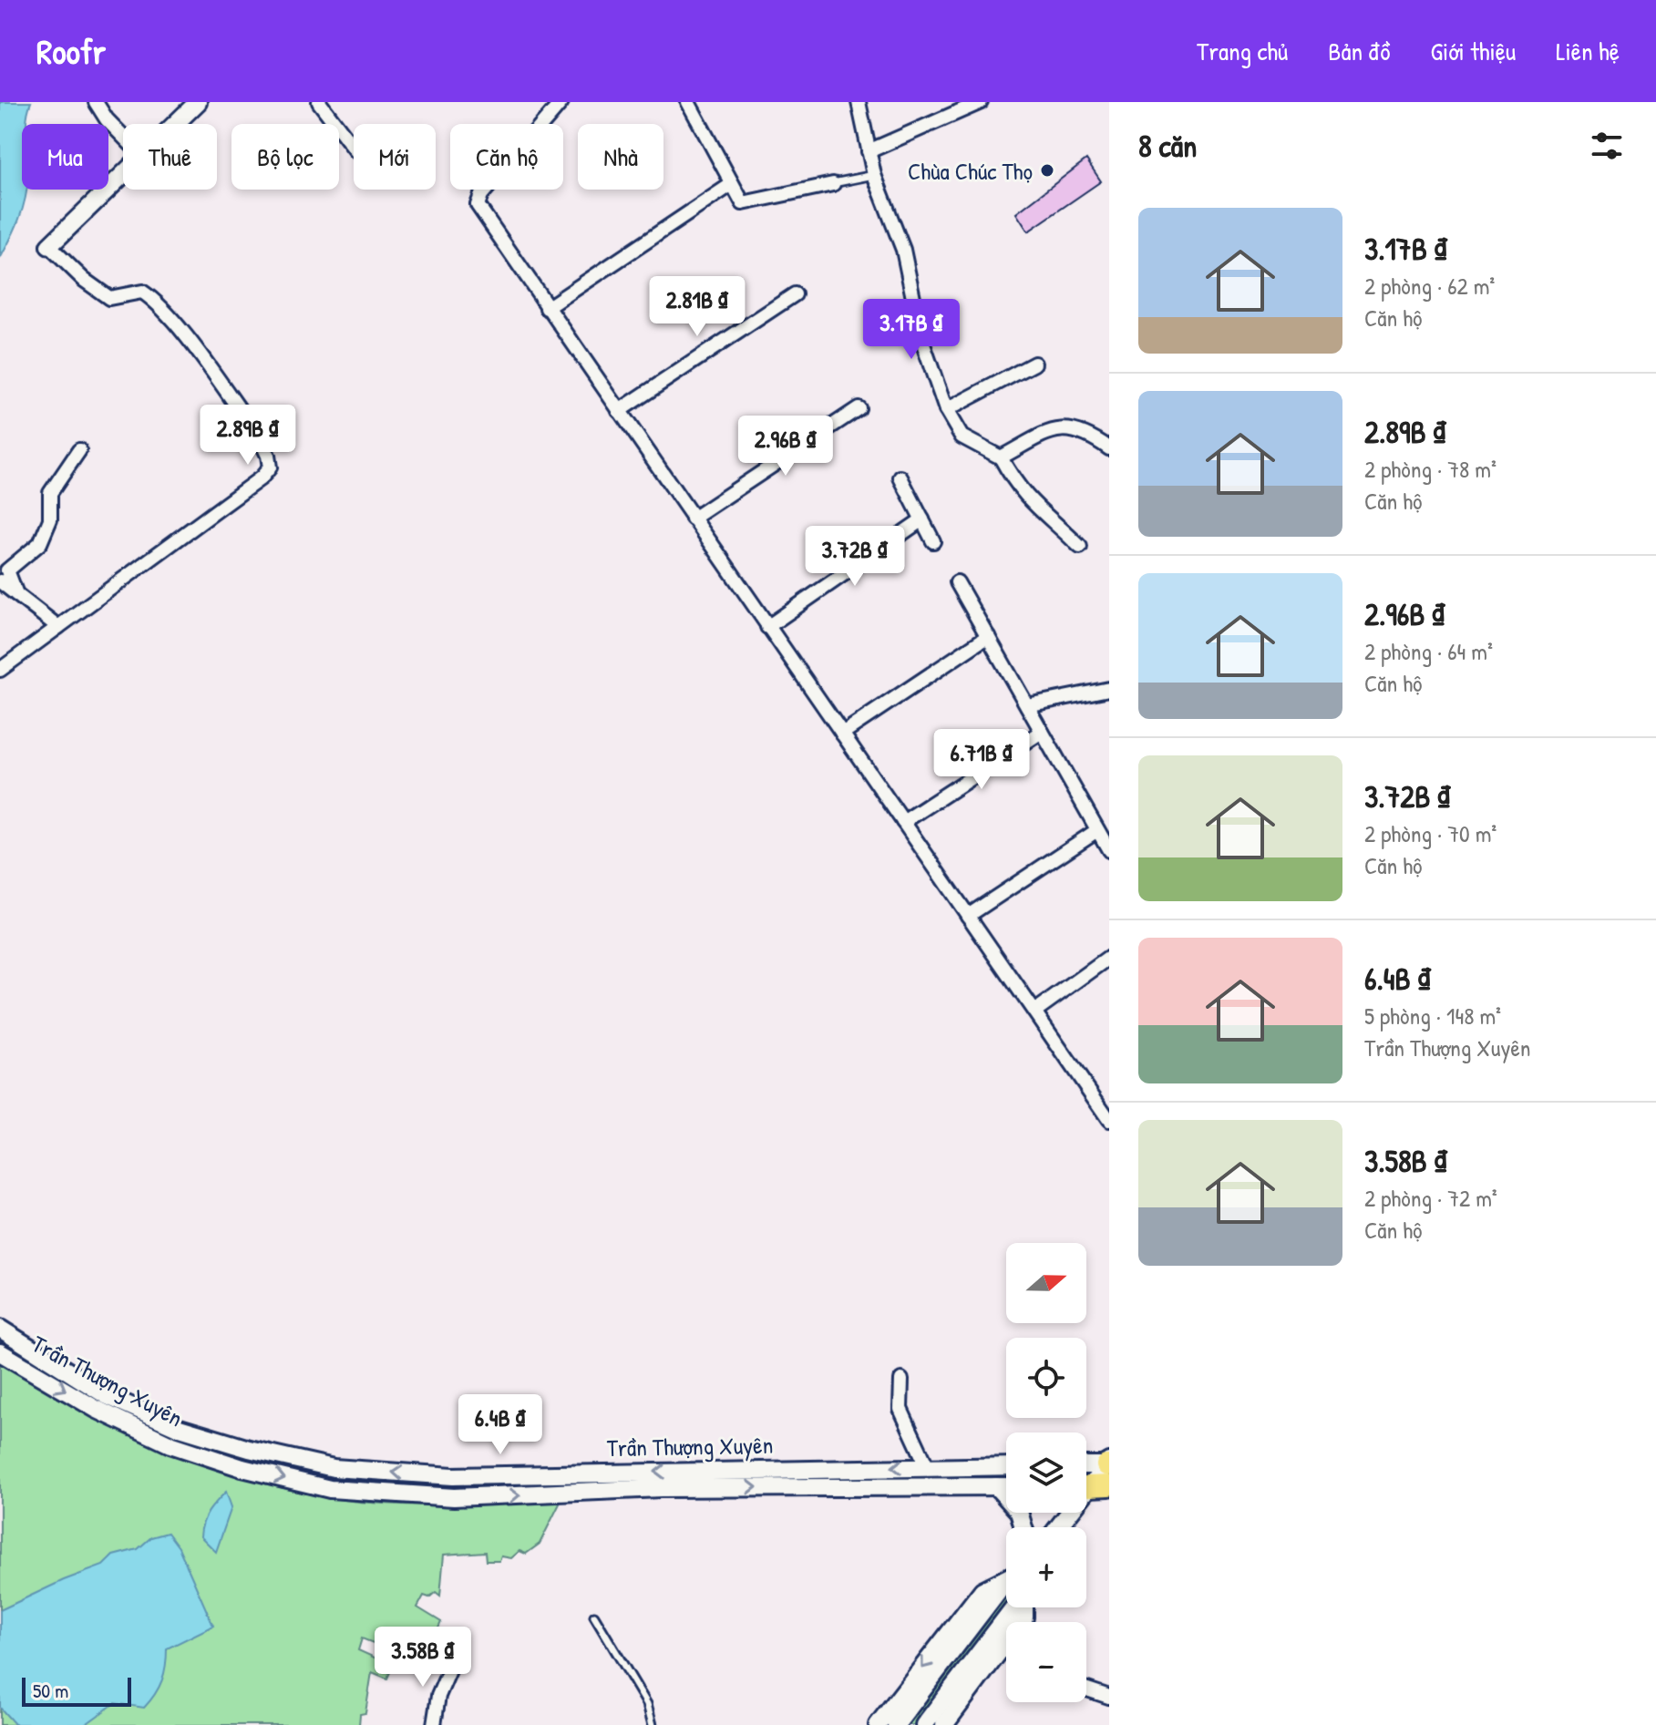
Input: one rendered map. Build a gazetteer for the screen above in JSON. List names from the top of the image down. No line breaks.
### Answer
{"streets":{"main road":["Trần Thượng Xuyên"]},"places":["Chùa Chúc Thọ"],"scale_bar":"50 m","north":"right","page":{"header":"Roofr","nav":["Trang chủ","Bản đồ","Giới thiệu","Liên hệ"],"heading":"8 căn","chip":["Mua","Thuê","Bộ lọc","Mới","Căn hộ","Nhà"],"list":[{"name":"3.17B ₫","note":"2 phòng · 62 m² · Căn hộ"},{"name":"2.89B ₫","note":"2 phòng · 78 m² · Căn hộ"},{"name":"2.96B ₫","note":"2 phòng · 64 m² · Căn hộ"},{"name":"3.72B ₫","note":"2 phòng · 70 m² · Căn hộ"},{"name":"6.4B ₫","note":"5 phòng · 148 m² · Trần Thượng Xuyên"},{"name":"3.58B ₫","note":"2 phòng · 72 m² · Căn hộ"}],"price":["2.81B ₫","3.17B ₫","2.89B ₫","2.96B ₫","3.72B ₫","6.71B ₫","6.4B ₫","3.58B ₫"],"map_buttons":["+","−"],"scale":"50 m"}}
